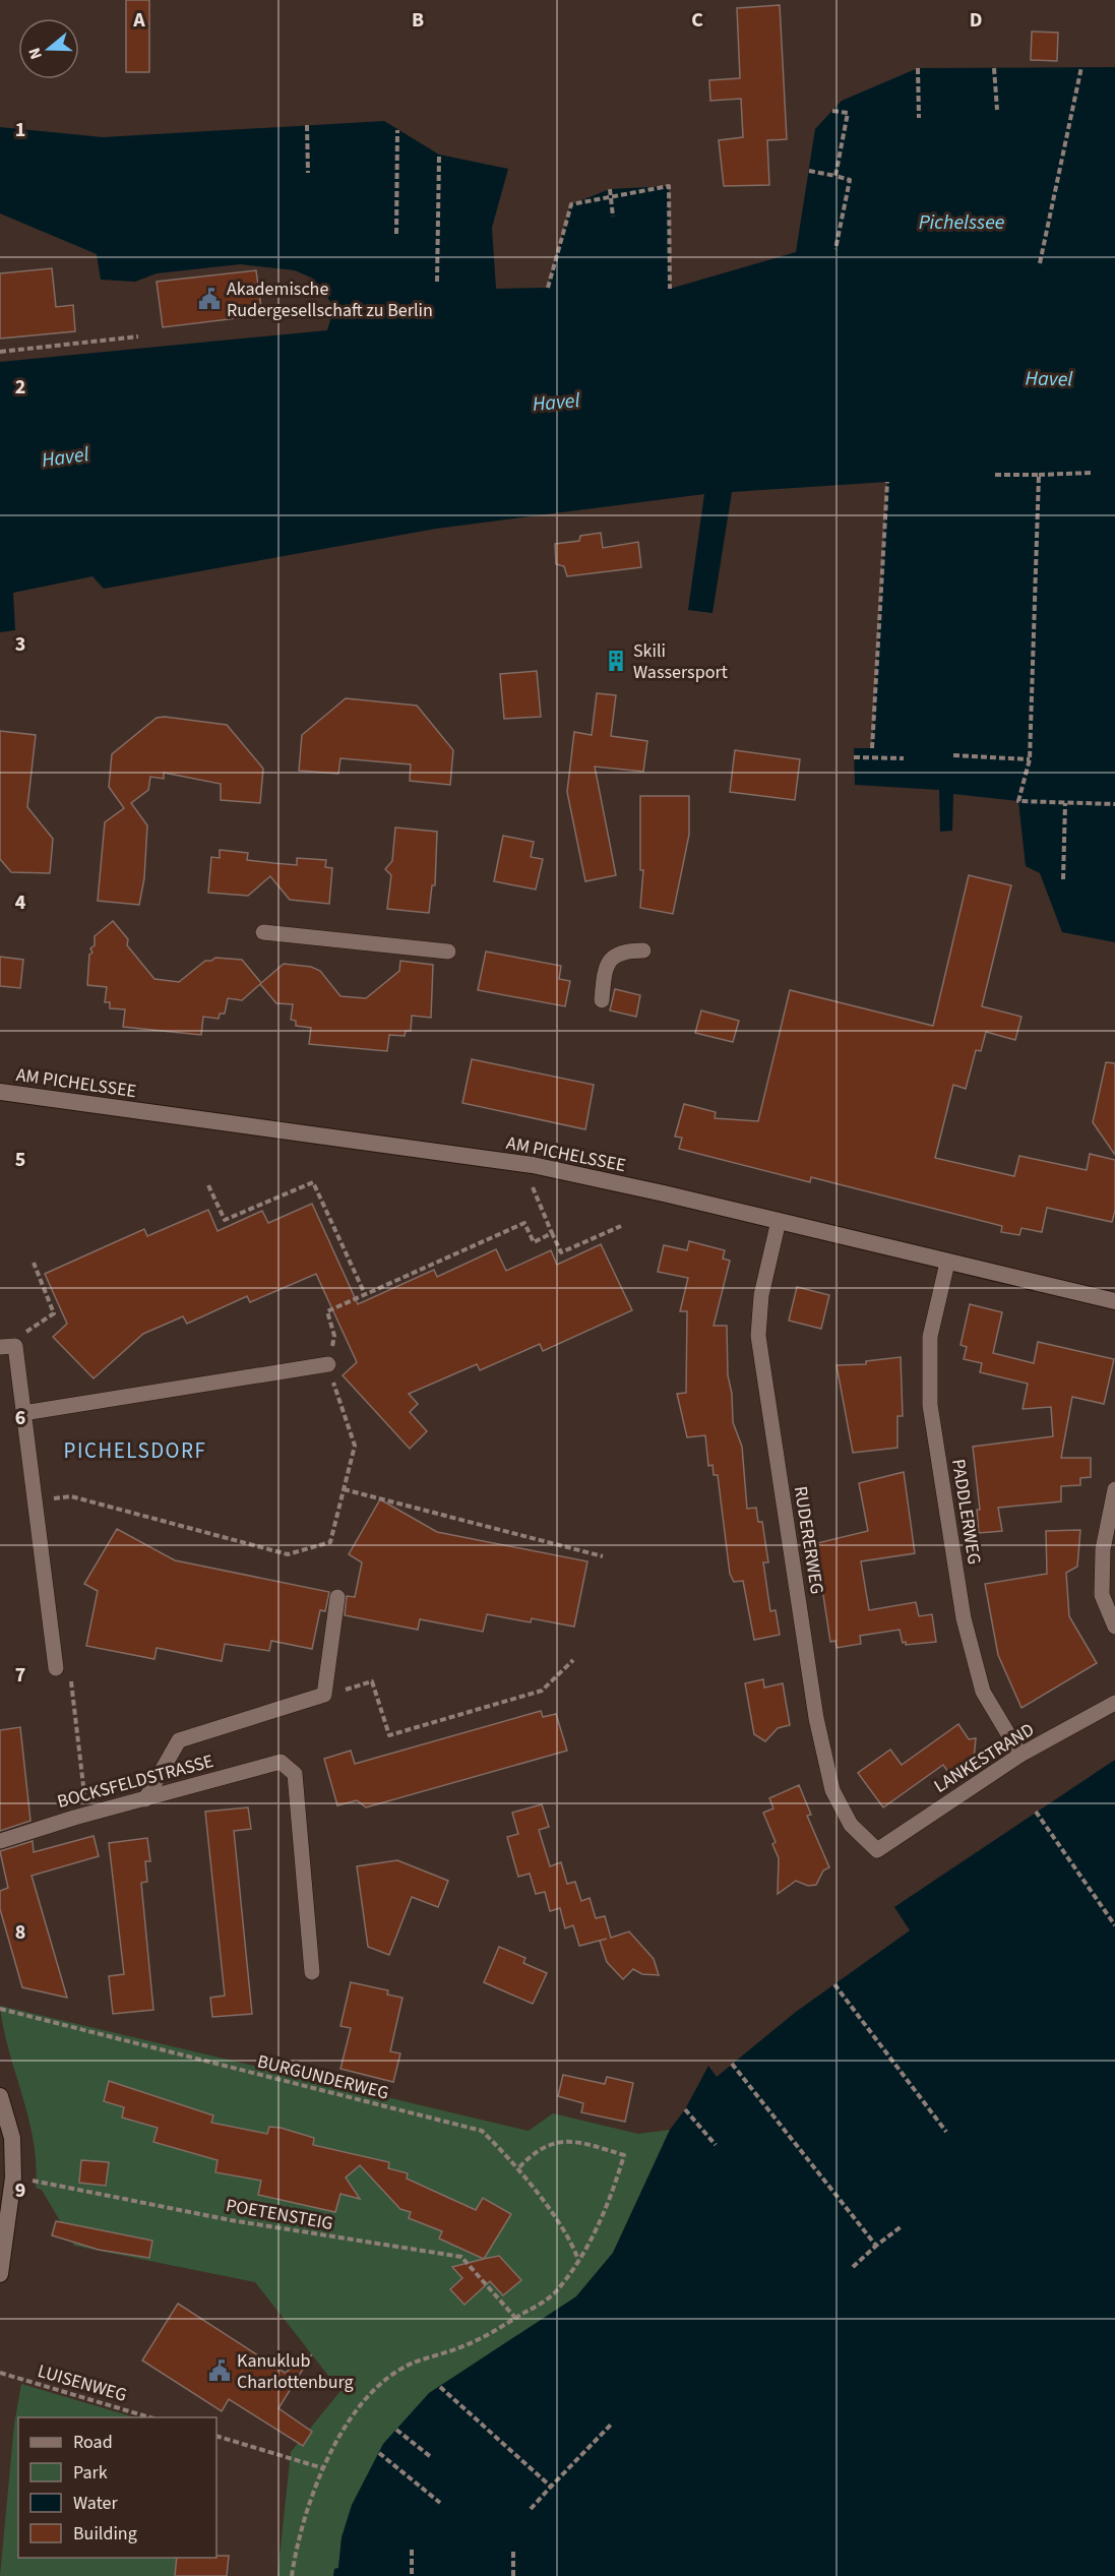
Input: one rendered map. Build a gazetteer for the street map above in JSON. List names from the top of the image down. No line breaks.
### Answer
{"streets":{"street":["AM PICHELSSEE"],"lane":["PADDLERWEG","RUDERERWEG","LANKESTRAND","BOCKSFELDSTRASSE"],"path":["BURGUNDERWEG","POETENSTEIG","LUISENWEG"]},"crossings":[["AM PICHELSSEE","PADDLERWEG"],["AM PICHELSSEE","RUDERERWEG"],["PADDLERWEG","LANKESTRAND"],["RUDERERWEG","LANKESTRAND"]],"districts":["PICHELSDORF"],"water":["Pichelssee","Havel"],"places":{"public building":["Akademische Rudergesellschaft zu Berlin","Kanuklub Charlottenburg"],"building":["Skili Wassersport"]},"legend":["Road","Park","Water","Building"],"north":"left","grid":{"columns":["A","B","C","D"],"rows":["1","2","3","4","5","6","7","8","9"]}}
